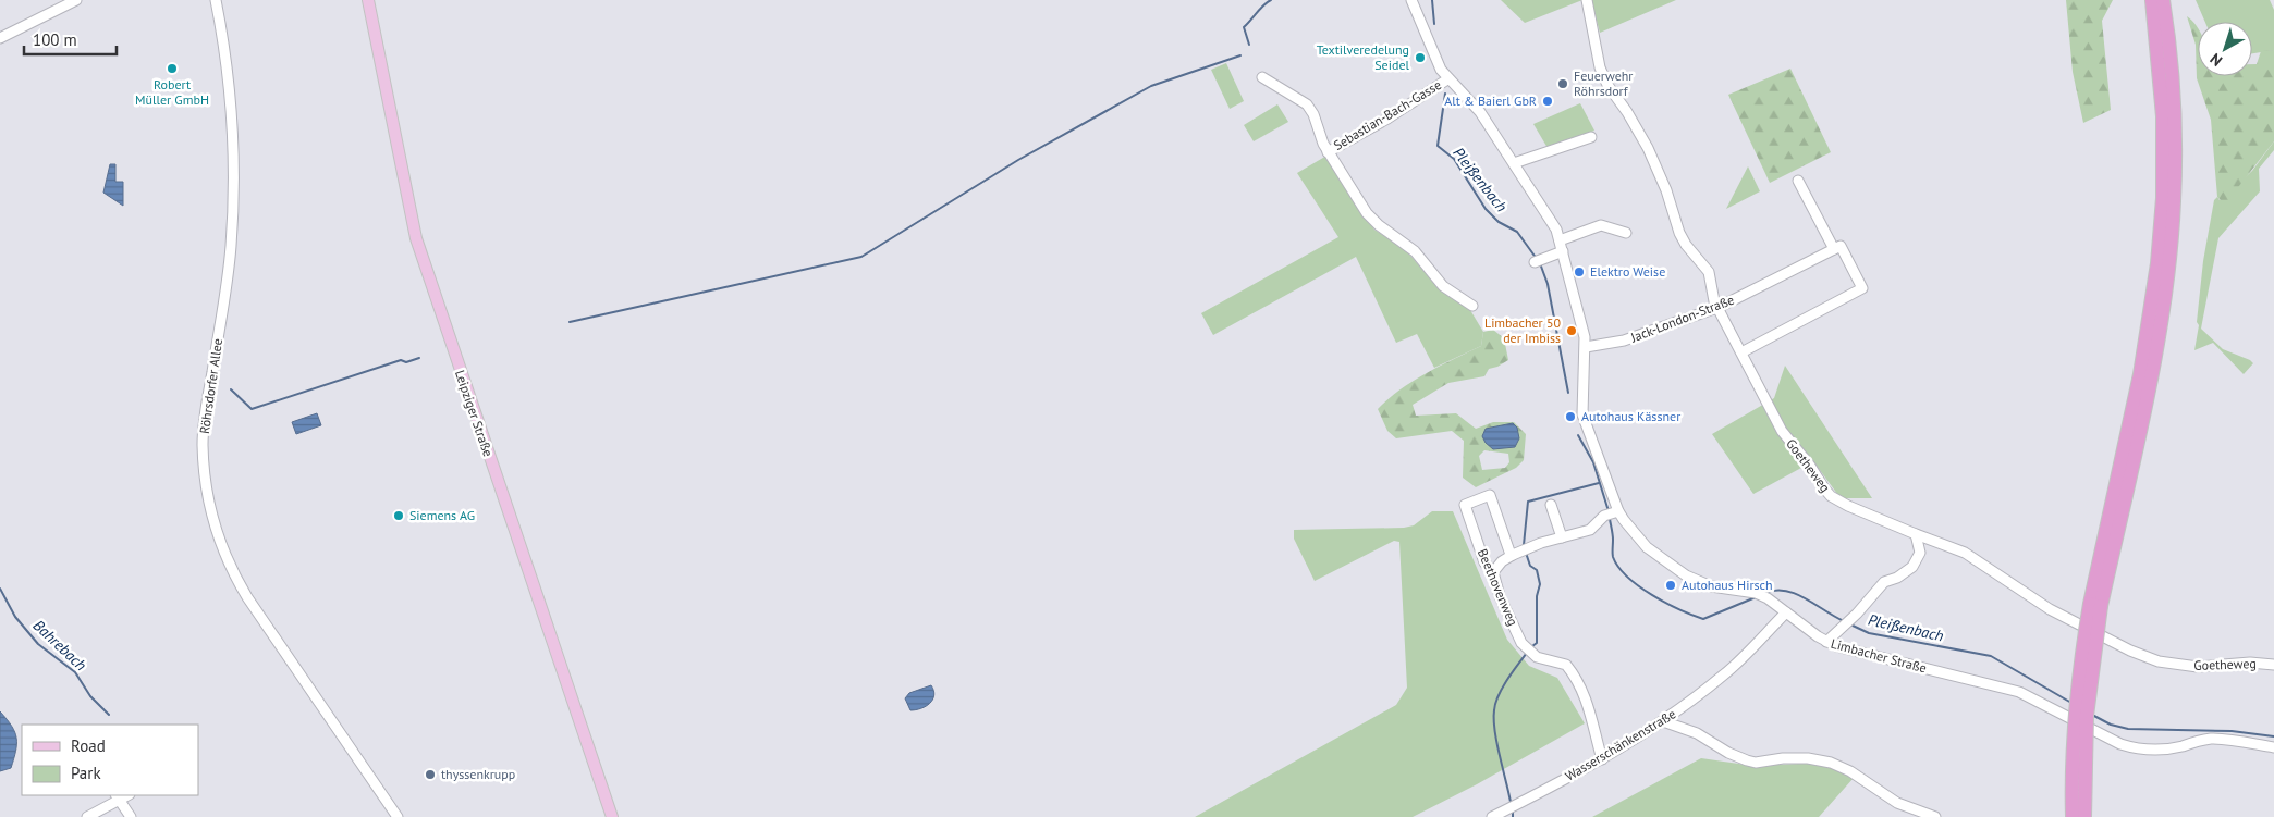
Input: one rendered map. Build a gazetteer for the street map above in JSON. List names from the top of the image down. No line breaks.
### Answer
{"streets":{"main road":["Leipziger Straße"],"street":["Sebastian-Bach-Gasse","Jack-London-Straße","Röhrsdorfer Allee","Goetheweg","Beethovenweg","Limbacher Straße","Wasserschänkenstraße"]},"crossings":[["Sebastian-Bach-Gasse","Limbacher Straße"],["Jack-London-Straße","Goetheweg"],["Jack-London-Straße","Limbacher Straße"],["Beethovenweg","Wasserschänkenstraße"],["Limbacher Straße","Wasserschänkenstraße"]],"water":["Pleißenbach","Bahrebach"],"places":["Textilveredelung Seidel","Robert Müller GmbH","Feuerwehr Röhrsdorf","Alt & Baierl GbR","Elektro Weise","Limbacher 50 der Imbiss","Autohaus Kässner","Siemens AG","Autohaus Hirsch","thyssenkrupp"],"legend":["Road","Park"],"scale_bar":"100 m","north":"bottom left"}
